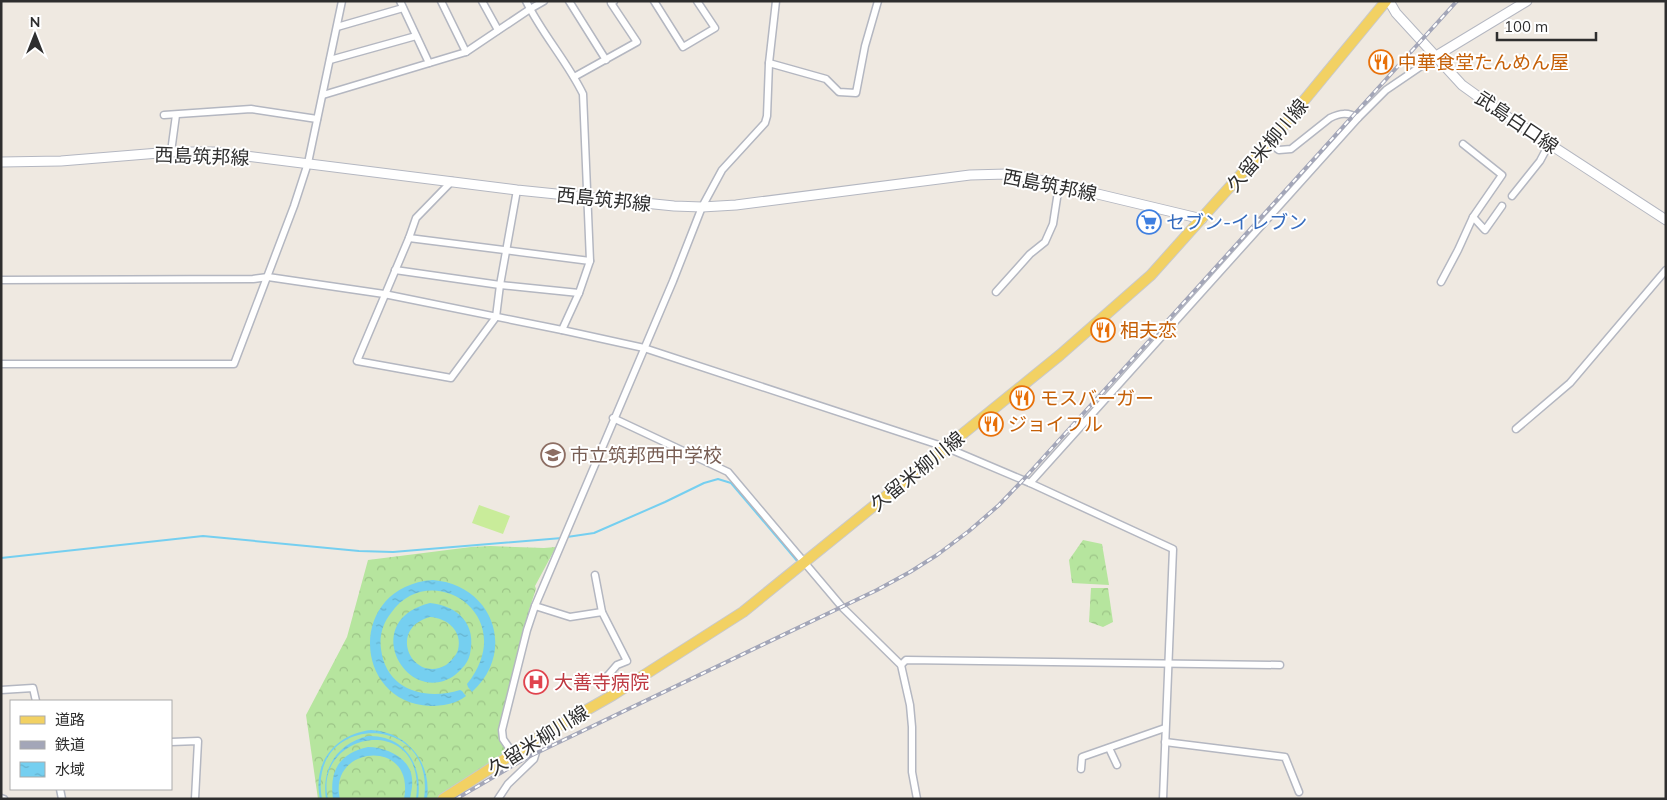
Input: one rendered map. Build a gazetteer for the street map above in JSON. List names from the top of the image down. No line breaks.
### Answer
{"streets":{"main road":["武島白口線","久留米柳川線","西島筑邦線"]},"crossings":[["武島白口線","久留米柳川線"],["久留米柳川線","西島筑邦線"]],"places":{"restaurant":["中華食堂たんめん屋","相夫恋","モスバーガー","ジョイフル"],"supermarket":["セブン-イレブン"],"school or university":["市立筑邦西中学校"],"hospital":["大善寺病院"]},"legend":["道路","鉄道","水域"],"scale_bar":"100 m","north":"top"}
